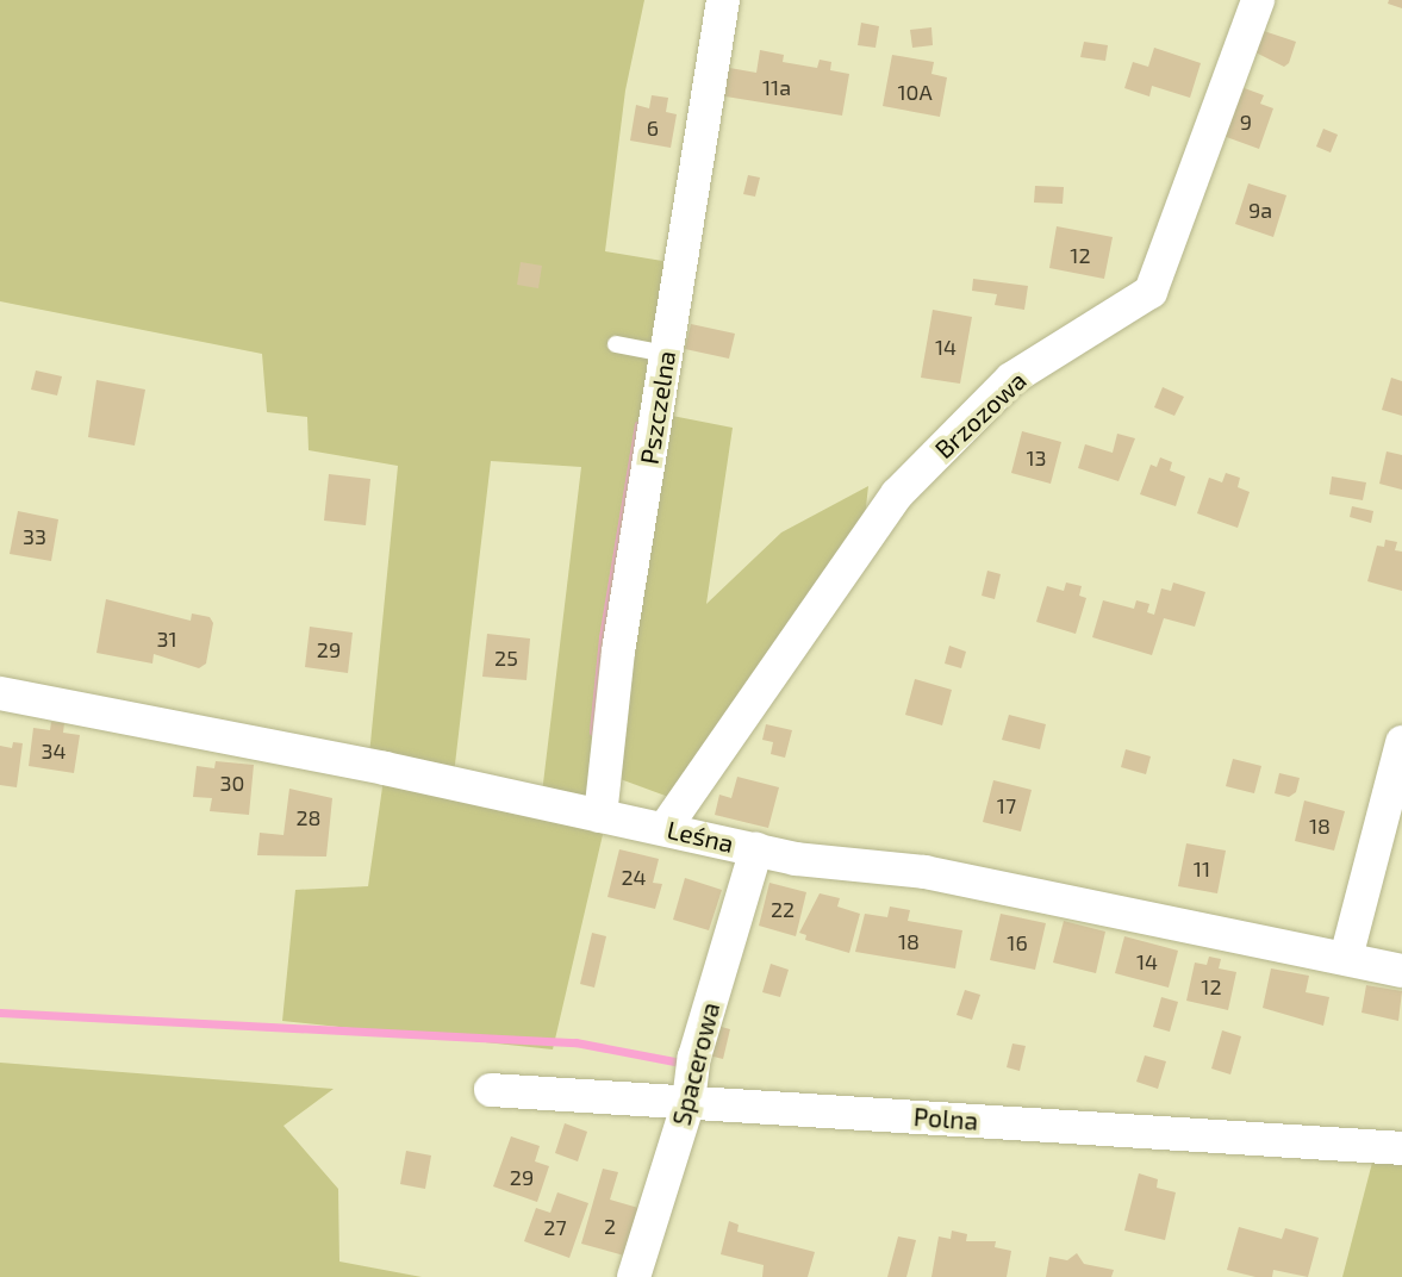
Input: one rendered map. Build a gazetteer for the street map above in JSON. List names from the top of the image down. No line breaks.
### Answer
{"streets":{"street":["Pszczelna","Brzozowa","Leśna","Spacerowa","Polna"]},"crossings":[["Pszczelna","Leśna"],["Brzozowa","Leśna"],["Leśna","Spacerowa"],["Spacerowa","Polna"]],"house_numbers":["11a","10A","9","6","9a","12","14","13","33","31","29","25","34","30","17","28","18","11","24","22","18","16","14","12","29","2","27"]}
